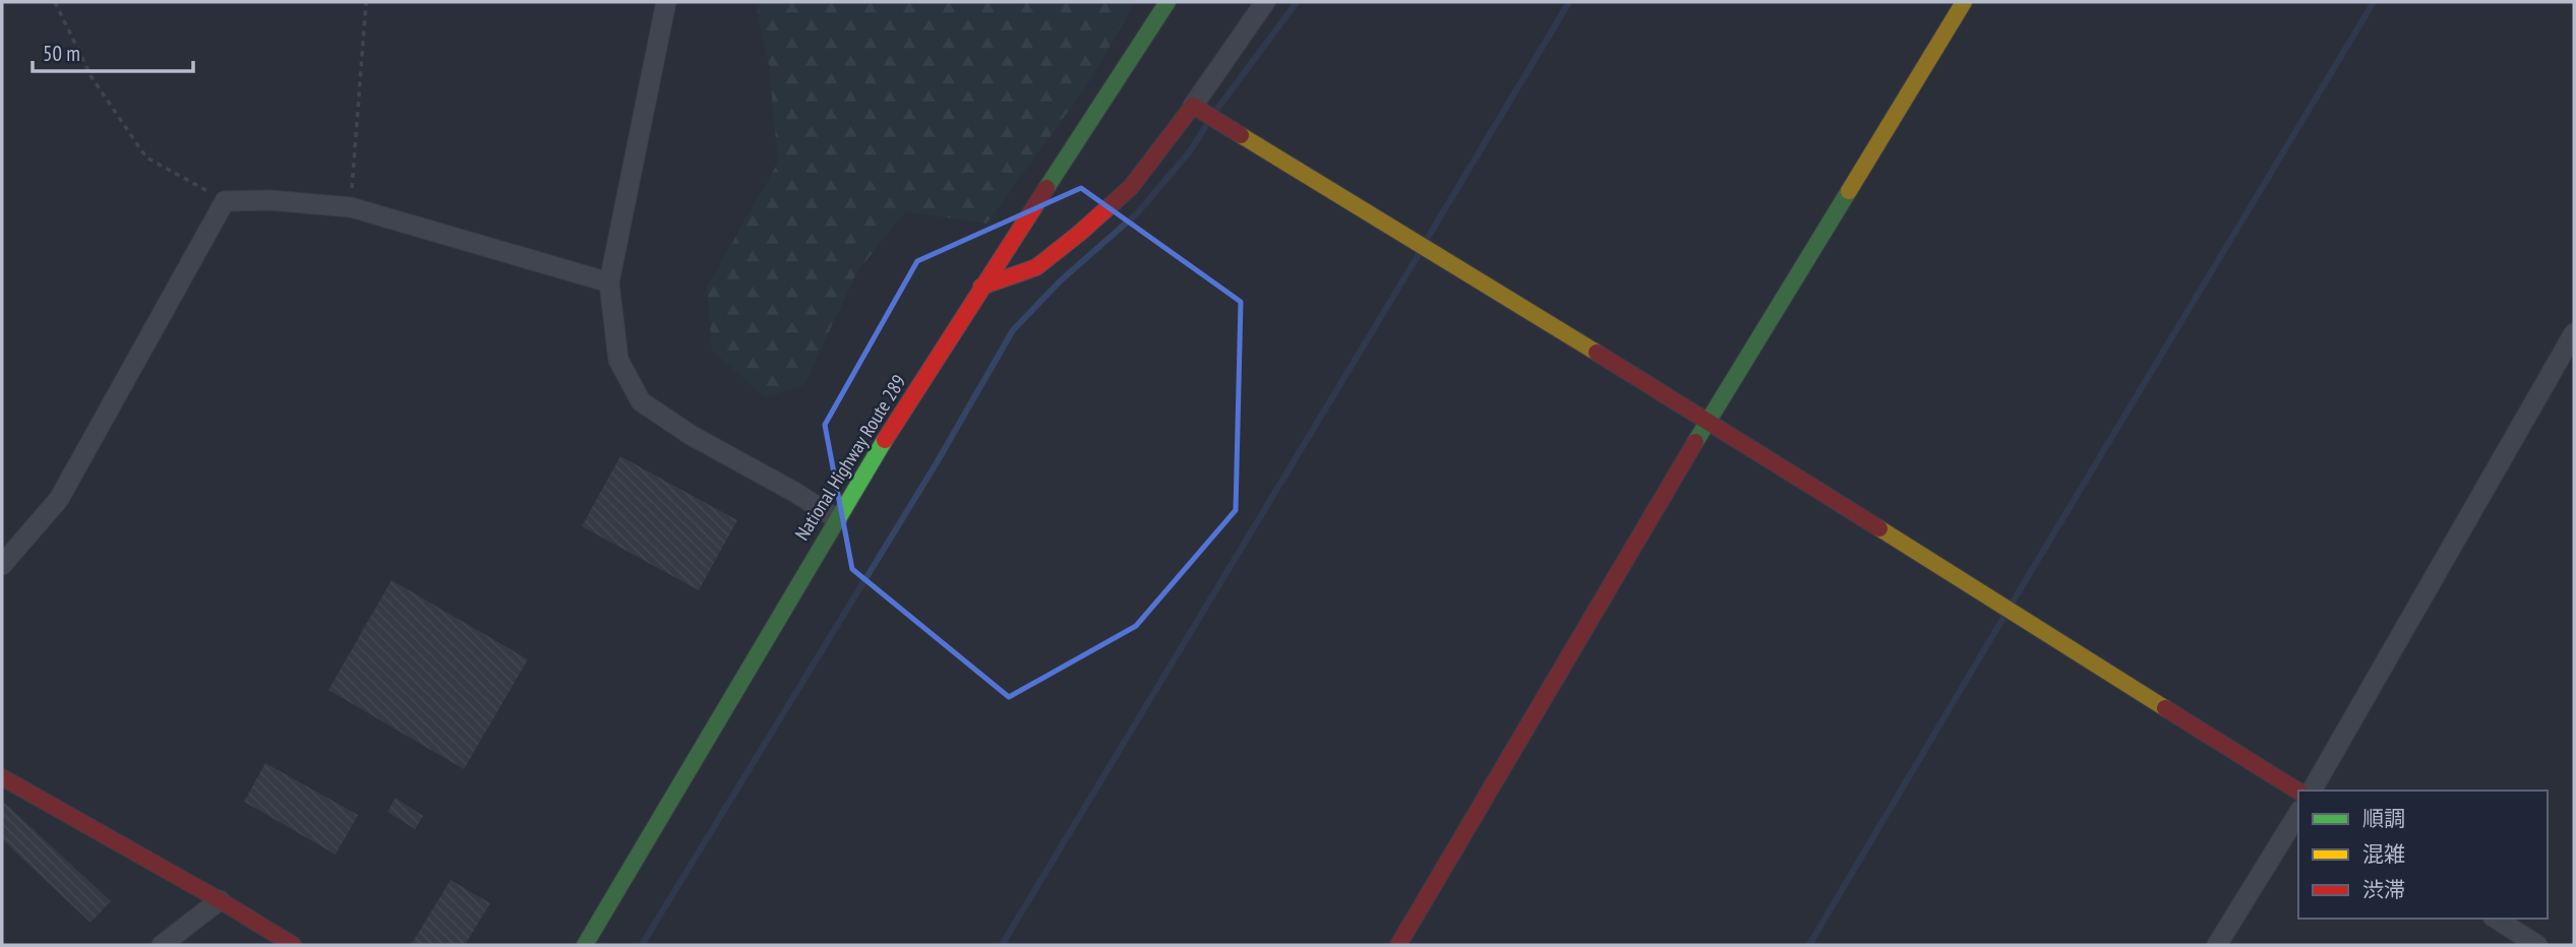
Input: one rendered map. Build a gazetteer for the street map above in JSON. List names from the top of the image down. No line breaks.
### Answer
{"streets":{"main road":["National Highway Route 289"]},"legend":["順調","混雑","渋滞"],"scale_bar":"50 m"}
